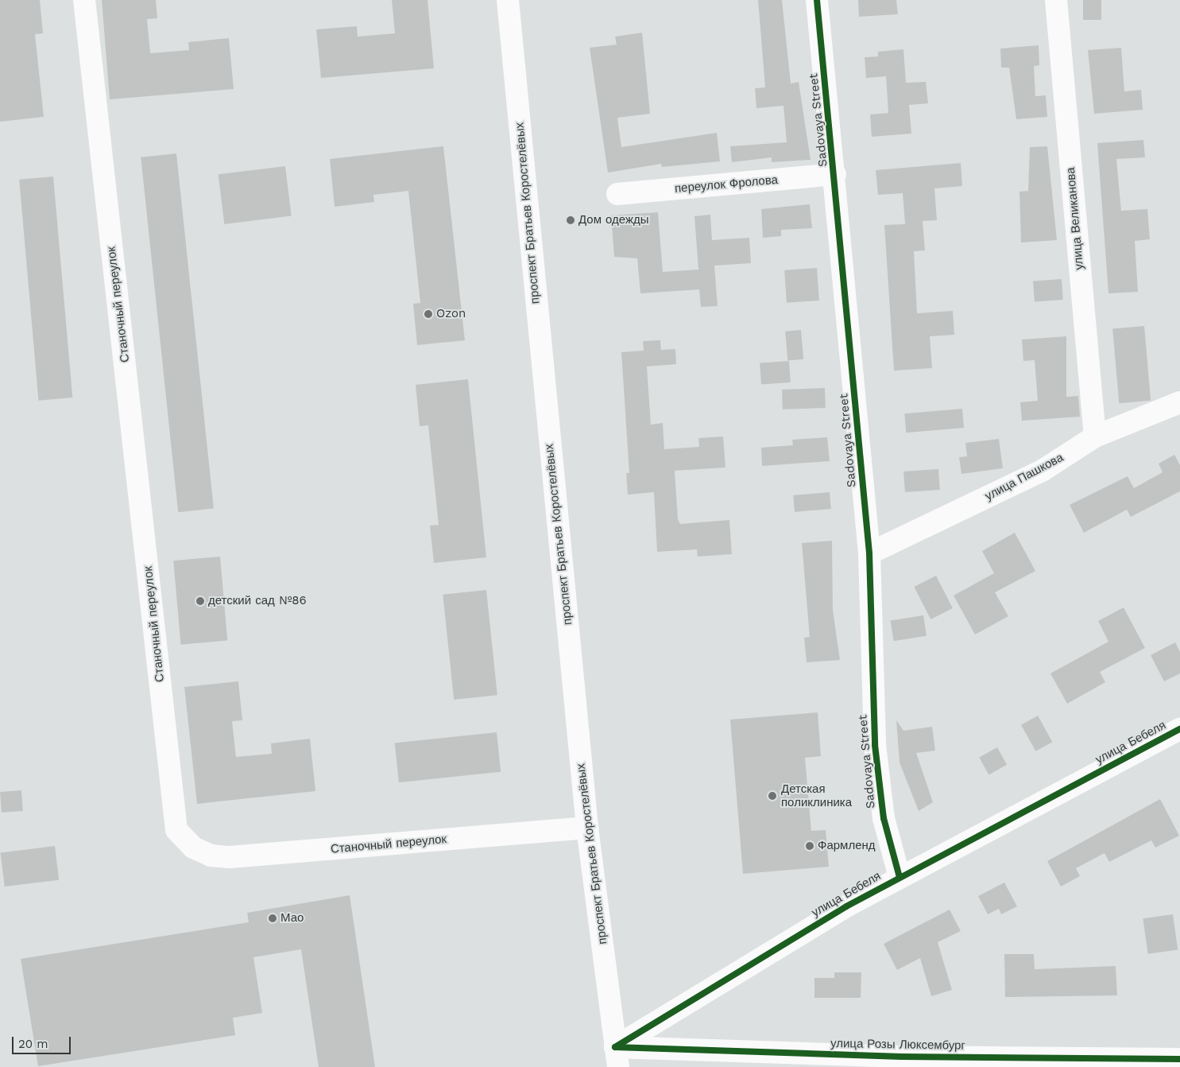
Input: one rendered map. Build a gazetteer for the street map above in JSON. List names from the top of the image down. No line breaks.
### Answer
{"streets":{"street":["Sadovaya Street","переулок Фролова","проспект Братьев Коростелёвых","улица Великанова","Станочный переулок","улица Пашкова","улица Бебеля","улица Розы Люксембург"]},"crossings":[["Sadovaya Street","переулок Фролова"],["Sadovaya Street","улица Пашкова"],["Sadovaya Street","улица Бебеля"],["проспект Братьев Коростелёвых","Станочный переулок"],["проспект Братьев Коростелёвых","улица Бебеля"],["проспект Братьев Коростелёвых","улица Розы Люксембург"],["улица Великанова","улица Пашкова"],["улица Бебеля","улица Розы Люксембург"]],"places":["Дом одежды","Ozon","детский сад №86","Детская поликлиника","Фармленд","Мао"],"scale_bar":"20 m"}
